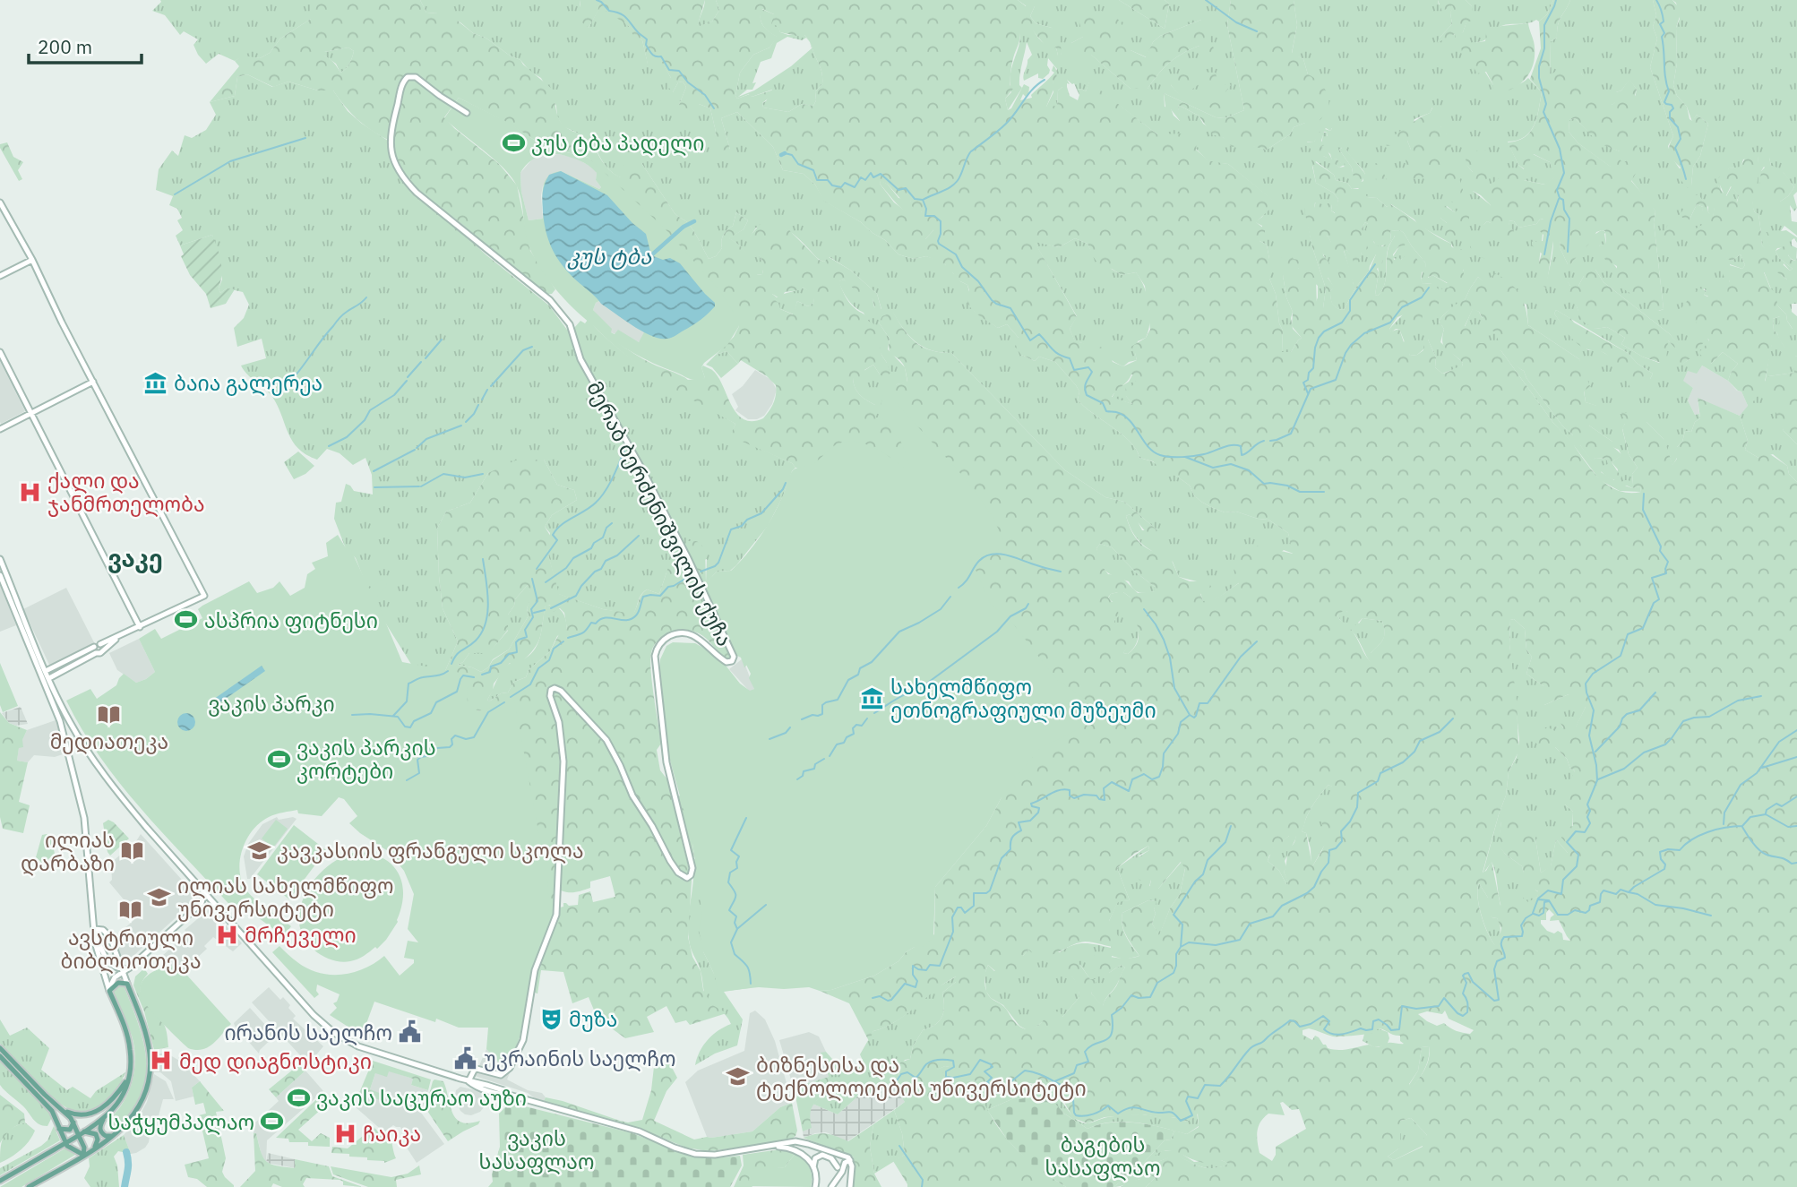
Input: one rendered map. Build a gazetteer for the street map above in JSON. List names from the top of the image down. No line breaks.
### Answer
{"streets":{"street":["მერაბ ბერძენიშვილის ქუჩა"]},"districts":["ვაკე"],"water":["კუს ტბა"],"parks":["ვაკის პარკი","ვაკის სასაფლაო","ბაგების სასაფლაო"],"places":{"sports":["კუს ტბა პადელი","ასპრია ფიტნესი","ვაკის პარკის კორტები","ვაკის საცურაო აუზი","საჭყუმპალაო"],"museum":["ბაია გალერეა","სახელმწიფო ეთნოგრაფიული მუზეუმი"],"hospital":["ქალი და ჯანმრთელობა","მრჩეველი","მედ დიაგნოსტიკი","ჩაიკა"],"library":["მედიათეკა","ილიას დარბაზი","ავსტრიული ბიბლიოთეკა"],"school or university":["კავკასიის ფრანგული სკოლა","ილიას სახელმწიფო უნივერსიტეტი","ბიზნესისა და ტექნოლოიების უნივერსიტეტი"],"theatre":["მუზა"],"public building":["ირანის საელჩო","უკრაინის საელჩო"]},"scale_bar":"200 m"}
